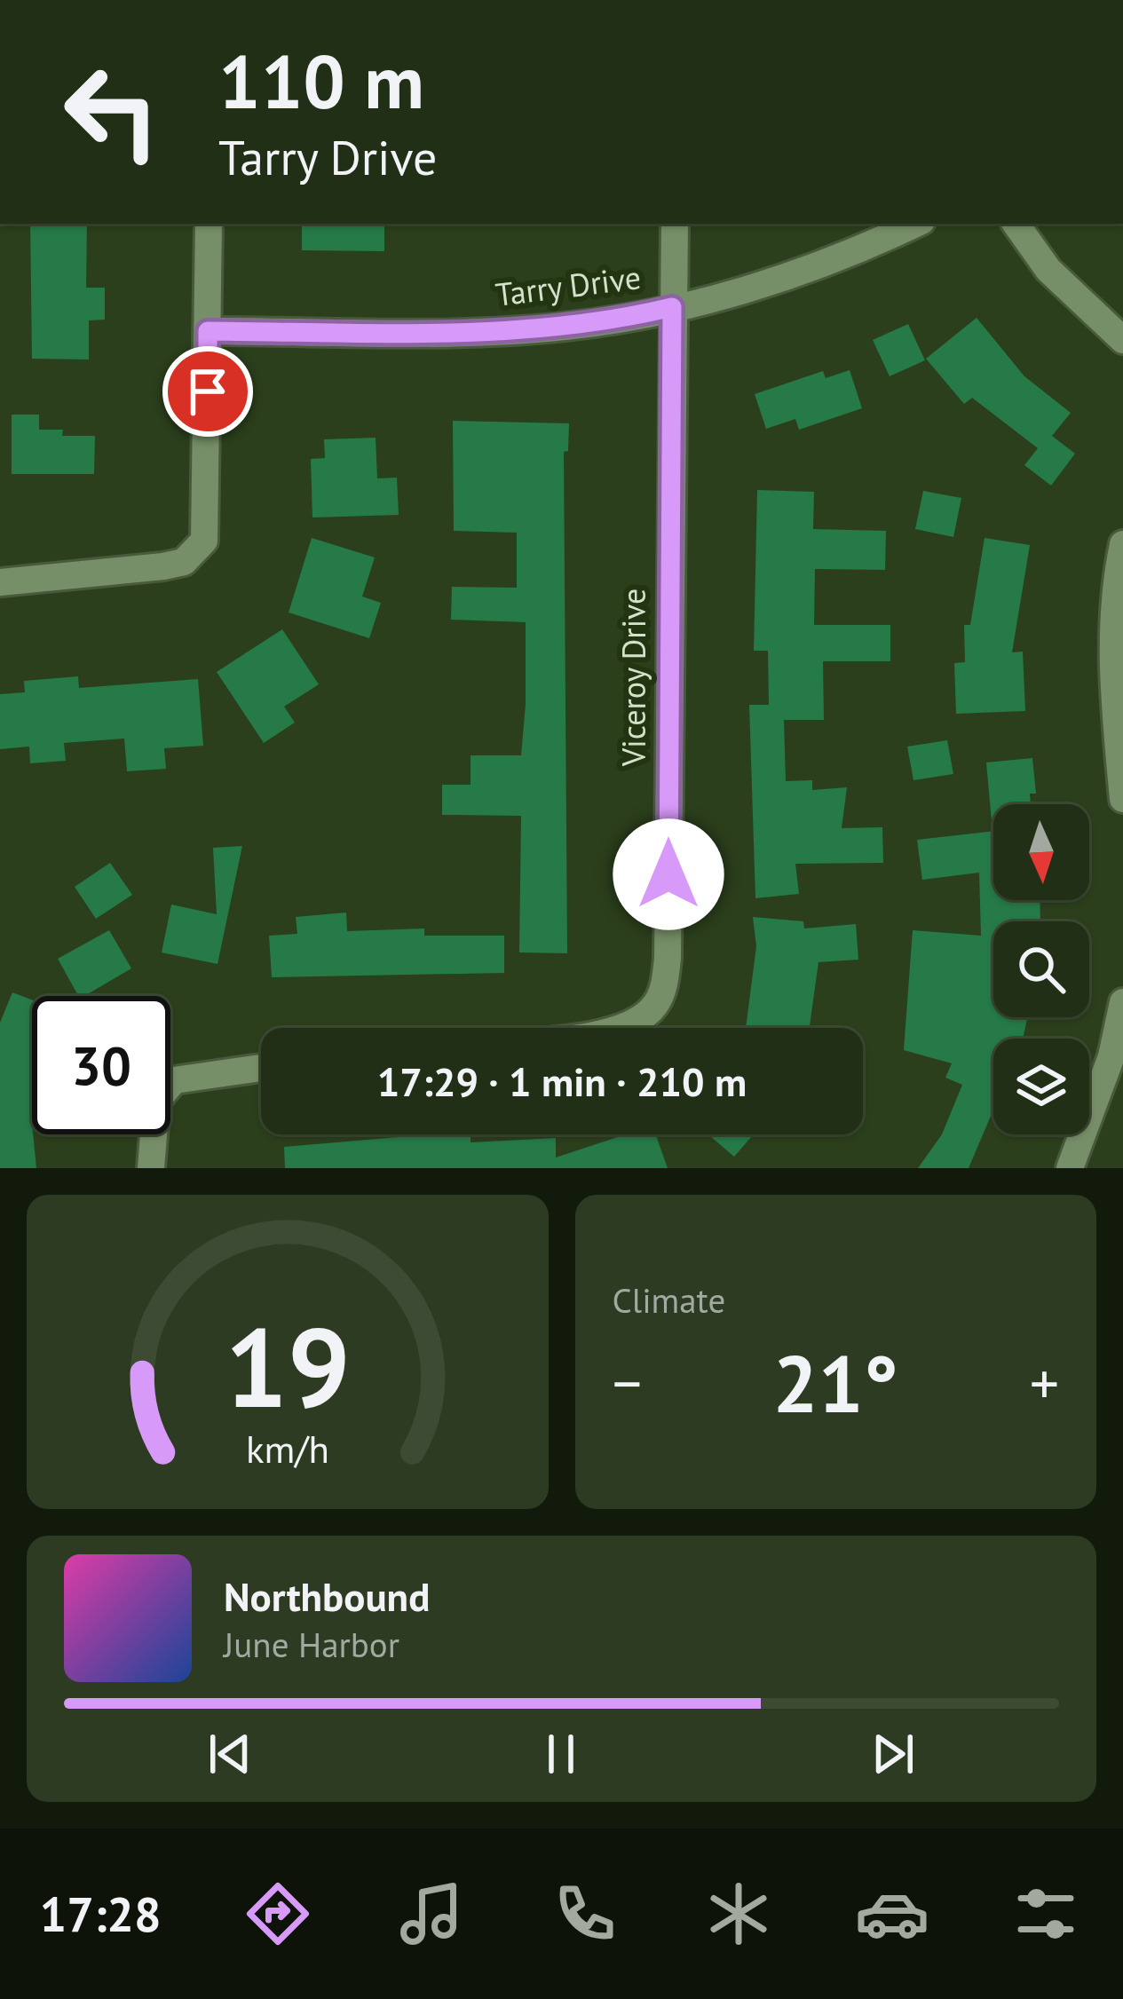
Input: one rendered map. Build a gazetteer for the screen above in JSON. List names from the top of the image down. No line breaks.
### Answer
{"streets":{"street":["Tarry Drive","Viceroy Drive"]},"crossings":[["Tarry Drive","Viceroy Drive"]],"north":"bottom","page":{"turn":["110 m","Tarry Drive"],"limit":"30","trip":"17:29 · 1 min · 210 m","tile":"Climate","heat":["−","21°","+"],"song":["Northbound","June Harbor"],"tabs":"17:28","gauge":["19","km/h"]}}
